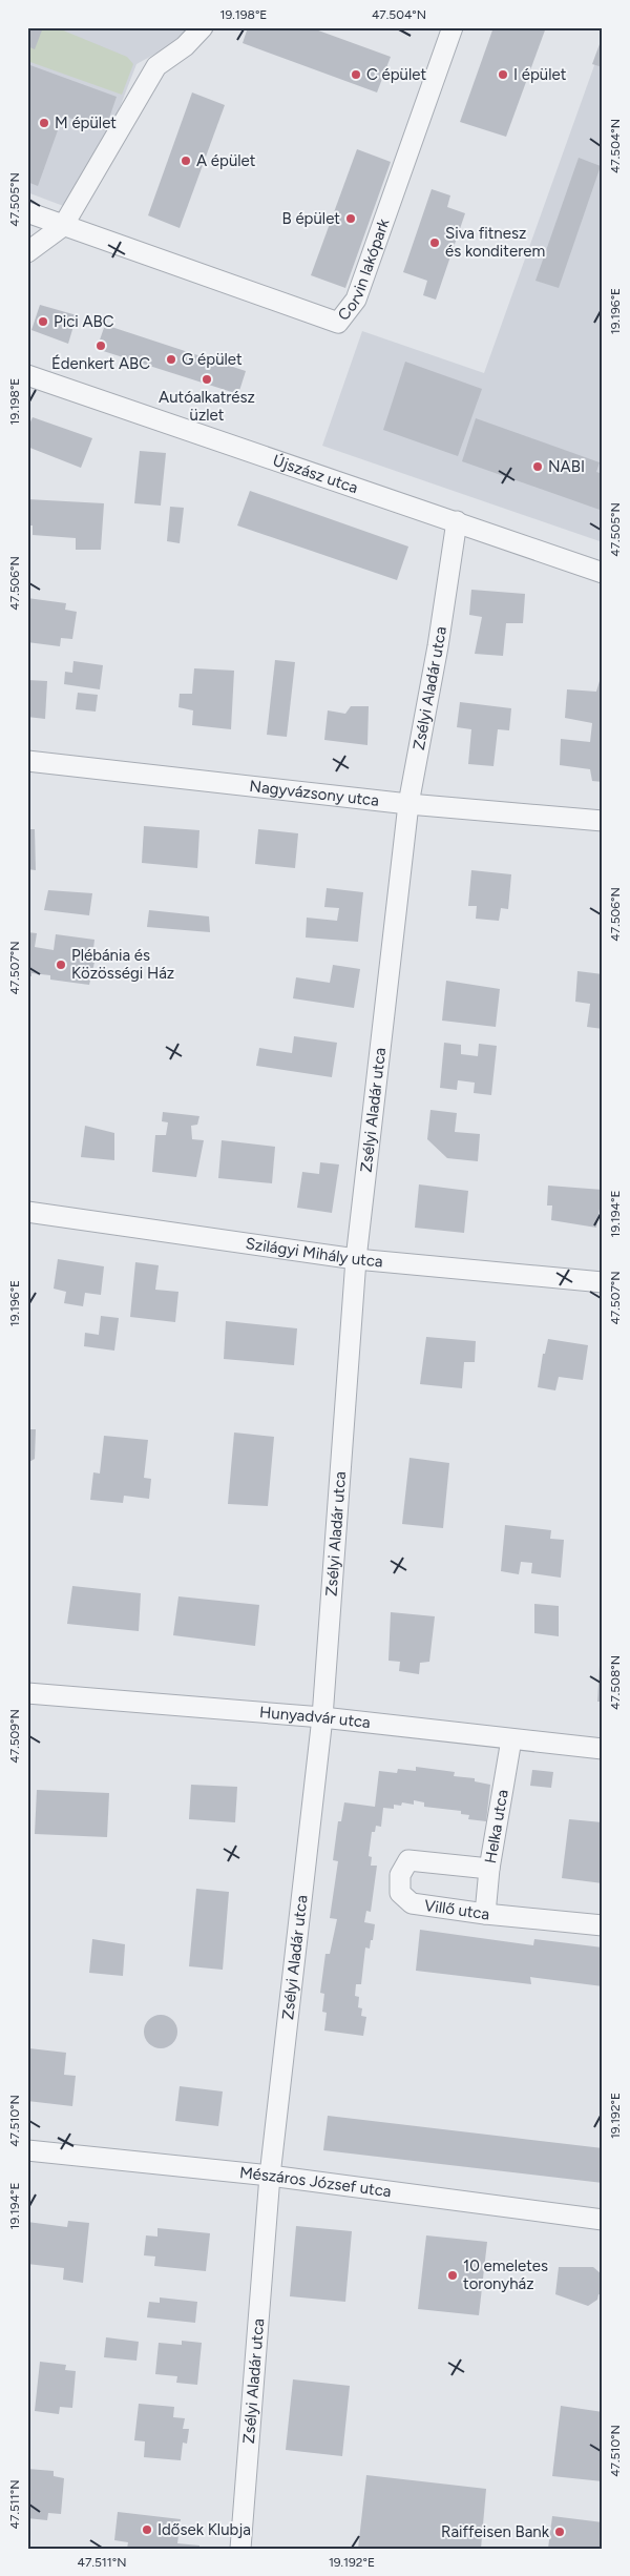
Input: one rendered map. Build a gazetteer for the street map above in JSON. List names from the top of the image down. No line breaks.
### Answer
{"streets":{"street":["Corvin lakópark","Újszász utca","Zsélyi Aladár utca","Nagyvázsony utca","Szilágyi Mihály utca","Hunyadvár utca","Helka utca","Villő utca","Mészáros József utca"]},"crossings":[["Újszász utca","Zsélyi Aladár utca"],["Zsélyi Aladár utca","Nagyvázsony utca"],["Zsélyi Aladár utca","Szilágyi Mihály utca"],["Zsélyi Aladár utca","Hunyadvár utca"],["Zsélyi Aladár utca","Mészáros József utca"],["Hunyadvár utca","Helka utca"],["Helka utca","Villő utca"]],"places":["C épület","I épület","M épület","A épület","B épület","Siva fitnesz és konditerem","Pici ABC","Édenkert ABC","G épület","Autóalkatrész üzlet","NABI","Plébánia és Közösségi Ház","10 emeletes toronyház","Idősek Klubja","Raiffeisen Bank"],"coordinates":["19.198°E","47.504°N","47.505°N","19.196°E","47.506°N","47.507°N","19.194°E","47.508°N","47.509°N","19.192°E","47.510°N","47.511°N"]}
